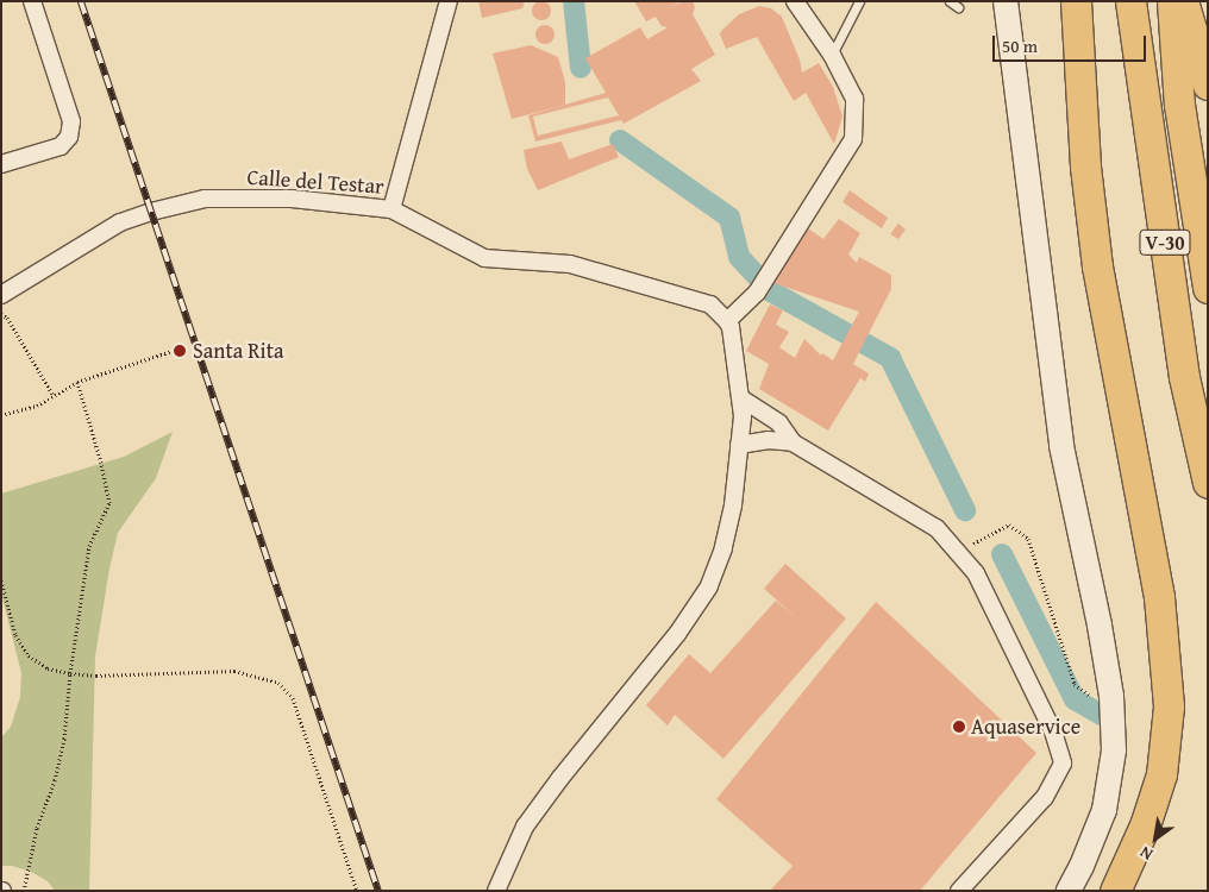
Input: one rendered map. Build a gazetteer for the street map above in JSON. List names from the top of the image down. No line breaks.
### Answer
{"streets":{"highway":["V-30"],"street":["Calle del Testar"]},"places":["Santa Rita","Aquaservice"],"scale_bar":"50 m","north":"bottom left"}
